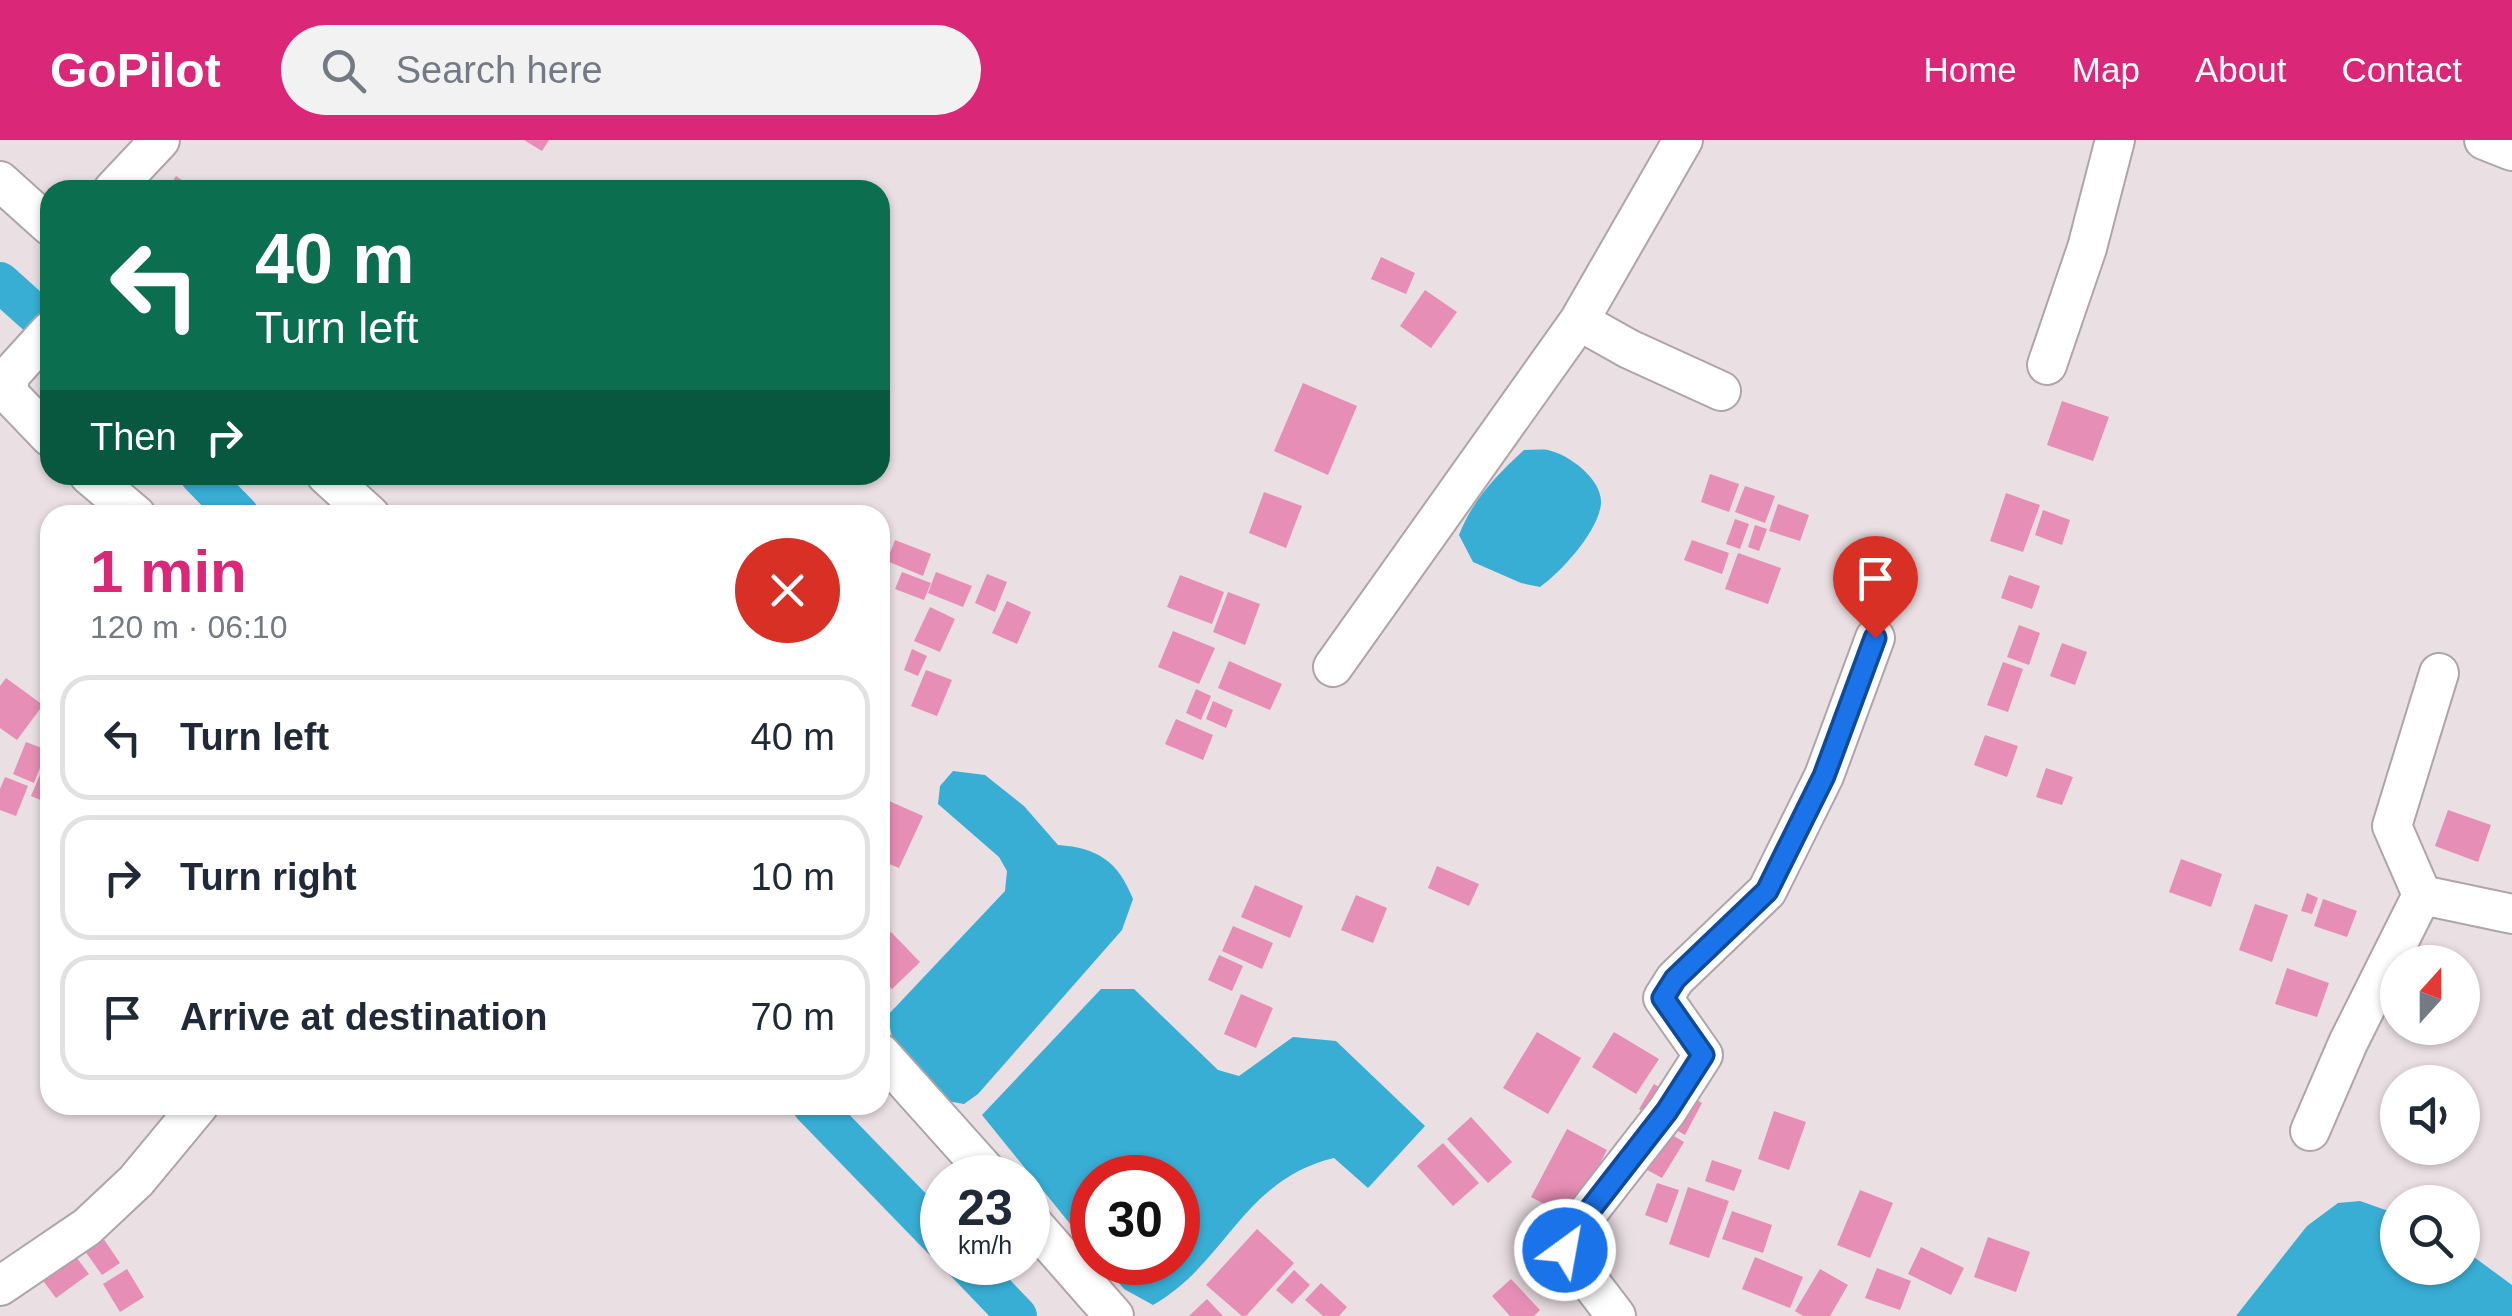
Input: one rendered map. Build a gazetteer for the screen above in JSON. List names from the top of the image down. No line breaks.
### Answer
{"north":"top","page":{"header":"GoPilot","search":"Search here","nav":["Home","Map","About","Contact"],"turn":["40 m","Turn left"],"then":"Then","heading":["1 min","120 m · 06:10"],"list":[{"name":"Turn left","value":"40 m"},{"name":"Turn right","value":"10 m"},{"name":"Arrive at destination","value":"70 m"}],"speed":"23 km/h","limit":"30"}}
